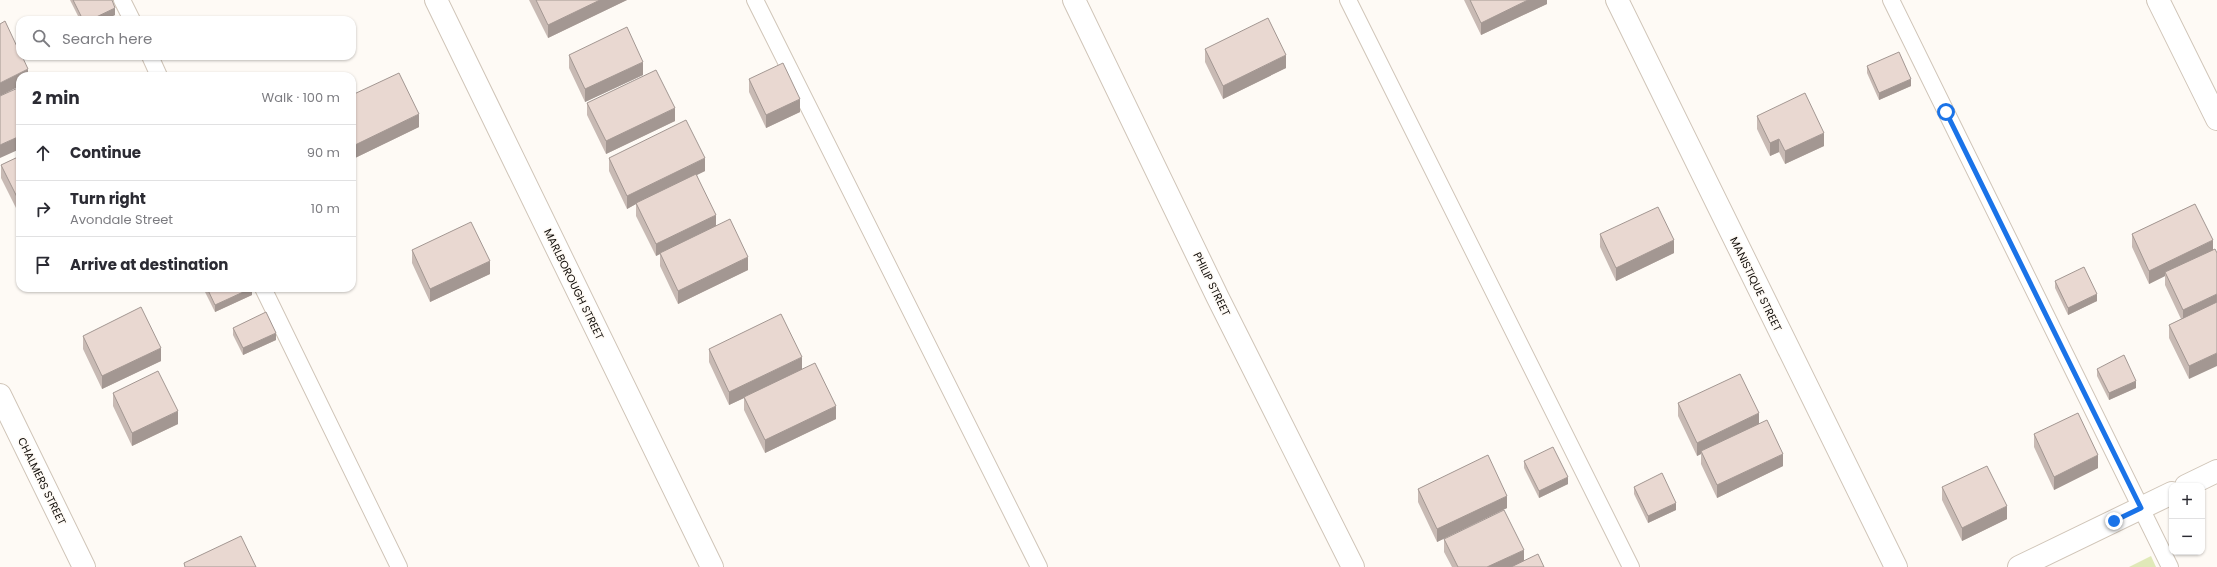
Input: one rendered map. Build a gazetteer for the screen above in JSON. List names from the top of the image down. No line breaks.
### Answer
{"streets":{"street":["MARLBOROUGH STREET","PHILIP STREET","MANISTIQUE STREET","CHALMERS STREET"]},"page":{"search":"Search here","heading":["2 min","Walk · 100 m"],"list":[["Continue","90 m"],["Turn right","Avondale Street","10 m"],"Arrive at destination"],"map_buttons":["+","−"]}}
